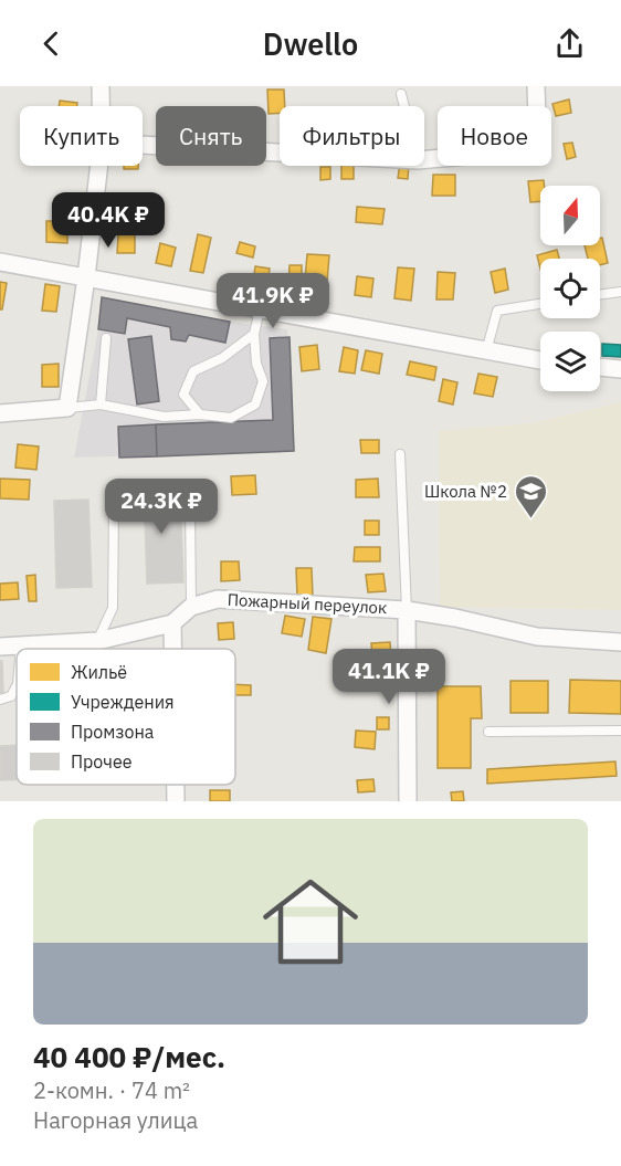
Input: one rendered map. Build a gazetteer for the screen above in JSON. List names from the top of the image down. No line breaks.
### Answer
{"streets":{"street":["Пожарный переулок"]},"places":{"school or university":["Школа №2"]},"legend":["Жильё","Учреждения","Промзона","Прочее"],"north":"top","page":{"header":"Dwello","chip":["Купить","Снять","Фильтры","Новое"],"price":["40.4K ₽","41.9K ₽","24.3K ₽","41.1K ₽"],"list":[{"name":"40 400 ₽/мес.","note":"2-комн. · 74 m² · Нагорная улица"}]}}
